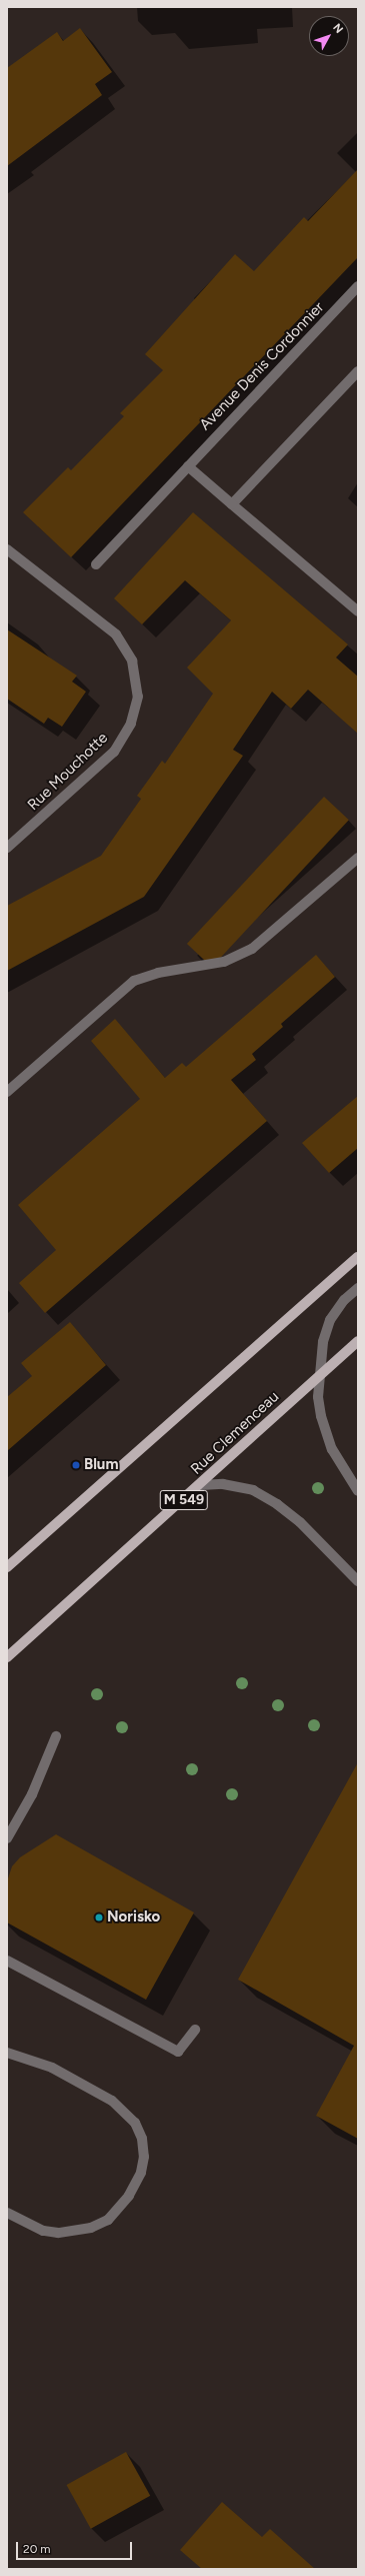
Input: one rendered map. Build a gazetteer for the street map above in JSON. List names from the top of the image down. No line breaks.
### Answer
{"streets":{"main road":["Rue Clemenceau","M 549"],"street":["Avenue Denis Cordonnier","Rue Mouchotte"]},"places":["Blum","Norisko"],"scale_bar":"20 m","north":"top right"}
